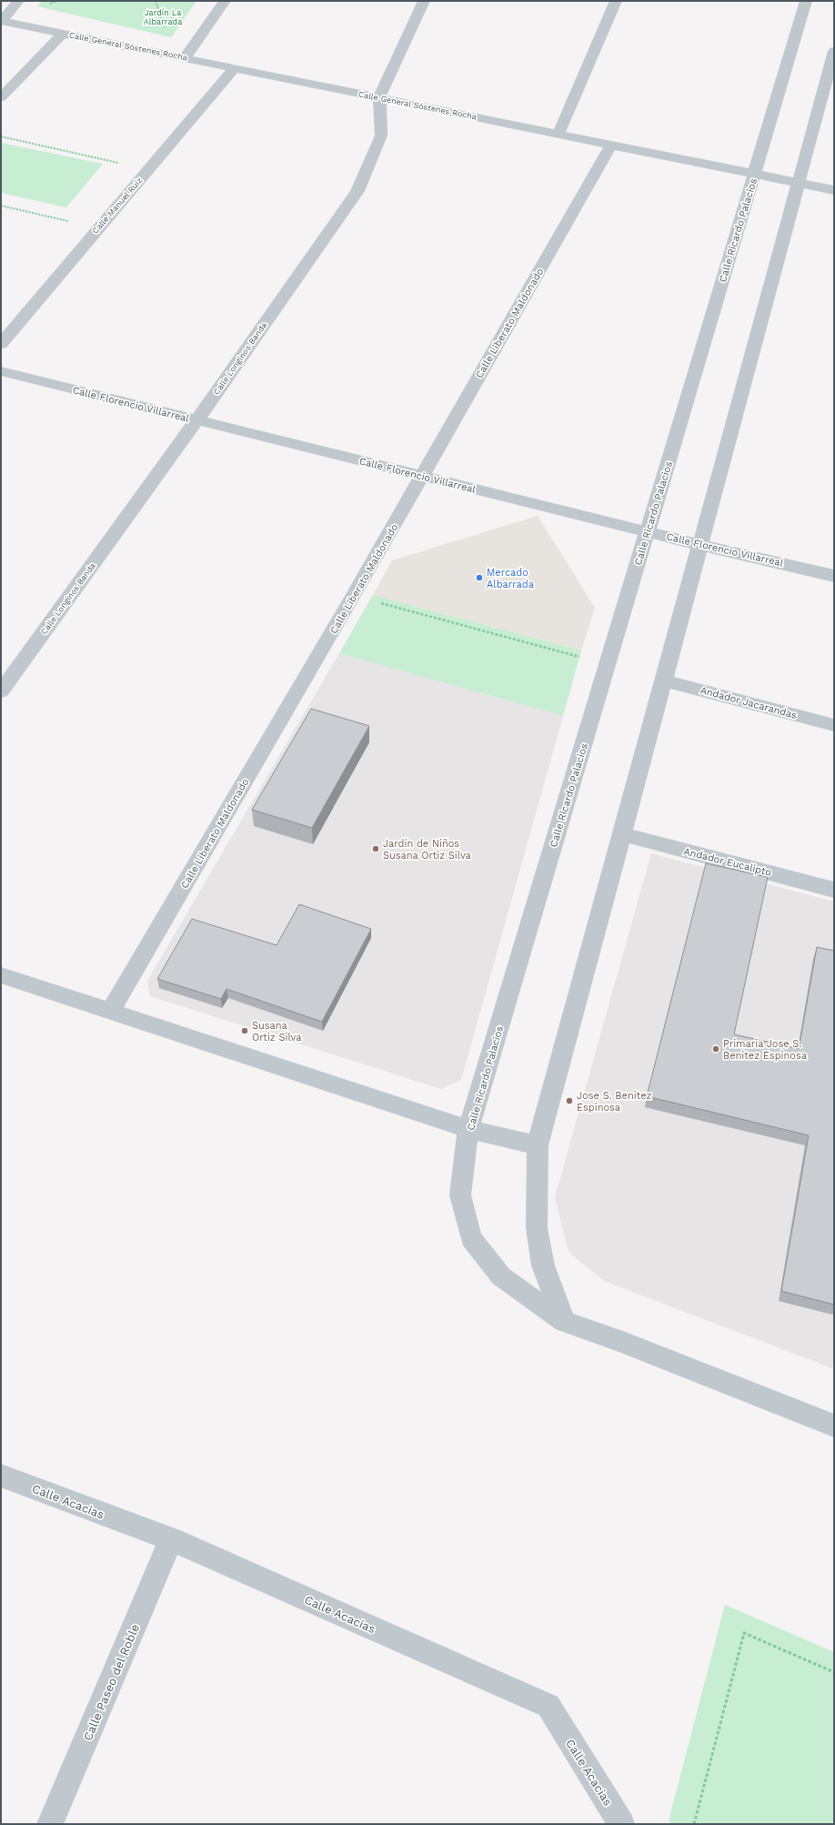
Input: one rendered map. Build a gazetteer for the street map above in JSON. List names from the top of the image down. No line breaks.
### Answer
{"streets":{"street":["Calle General Sóstenes Rocha","Calle Manuel Ruíz","Calle Ricardo Palacios","Calle Liberato Maldonado","Calle Longinos Banda","Calle Florencio Villarreal","Andador Jacarandas","Andador Eucalipto","Calle Acacias","Calle Paseo del Roble"]},"crossings":[["Calle General Sóstenes Rocha","Calle Manuel Ruíz"],["Calle General Sóstenes Rocha","Calle Ricardo Palacios"],["Calle General Sóstenes Rocha","Calle Liberato Maldonado"],["Calle General Sóstenes Rocha","Calle Longinos Banda"],["Calle Ricardo Palacios","Calle Florencio Villarreal"],["Calle Liberato Maldonado","Calle Florencio Villarreal"],["Calle Longinos Banda","Calle Florencio Villarreal"],["Calle Acacias","Calle Paseo del Roble"]],"parks":["Jardín La Albarrada"],"places":["Mercado Albarrada","Jardín de Niños Susana Ortiz Silva","Susana Ortiz Silva","Primaria Jose S. Benitez Espinosa","Jose S. Benitez Espinosa"]}
